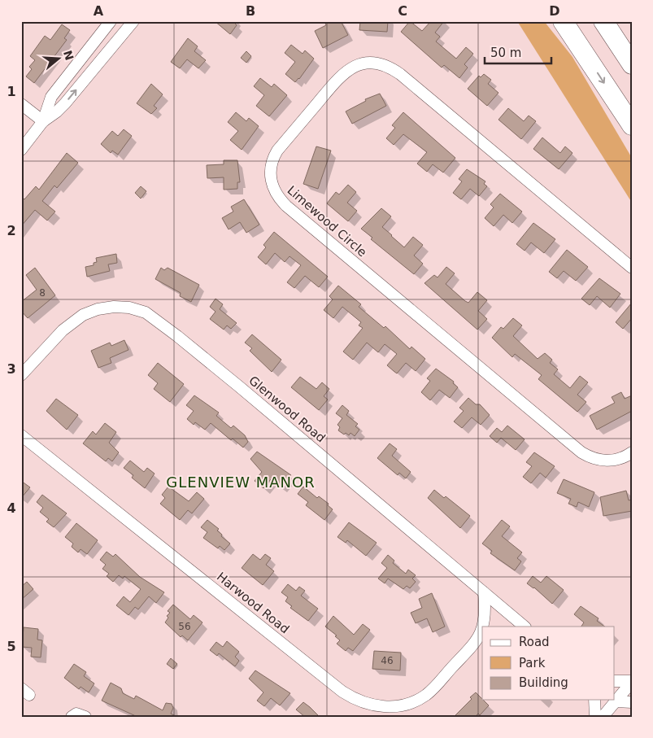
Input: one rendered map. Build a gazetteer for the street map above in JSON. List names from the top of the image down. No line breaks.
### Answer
{"streets":{"street":["Limewood Circle","Glenwood Road","Harwood Road"]},"crossings":[["Glenwood Road","Harwood Road"]],"districts":["GLENVIEW MANOR"],"house_numbers":["8","56","46"],"legend":["Road","Park","Building"],"scale_bar":"50 m","north":"right","grid":{"columns":["A","B","C","D"],"rows":["1","2","3","4","5"]}}
